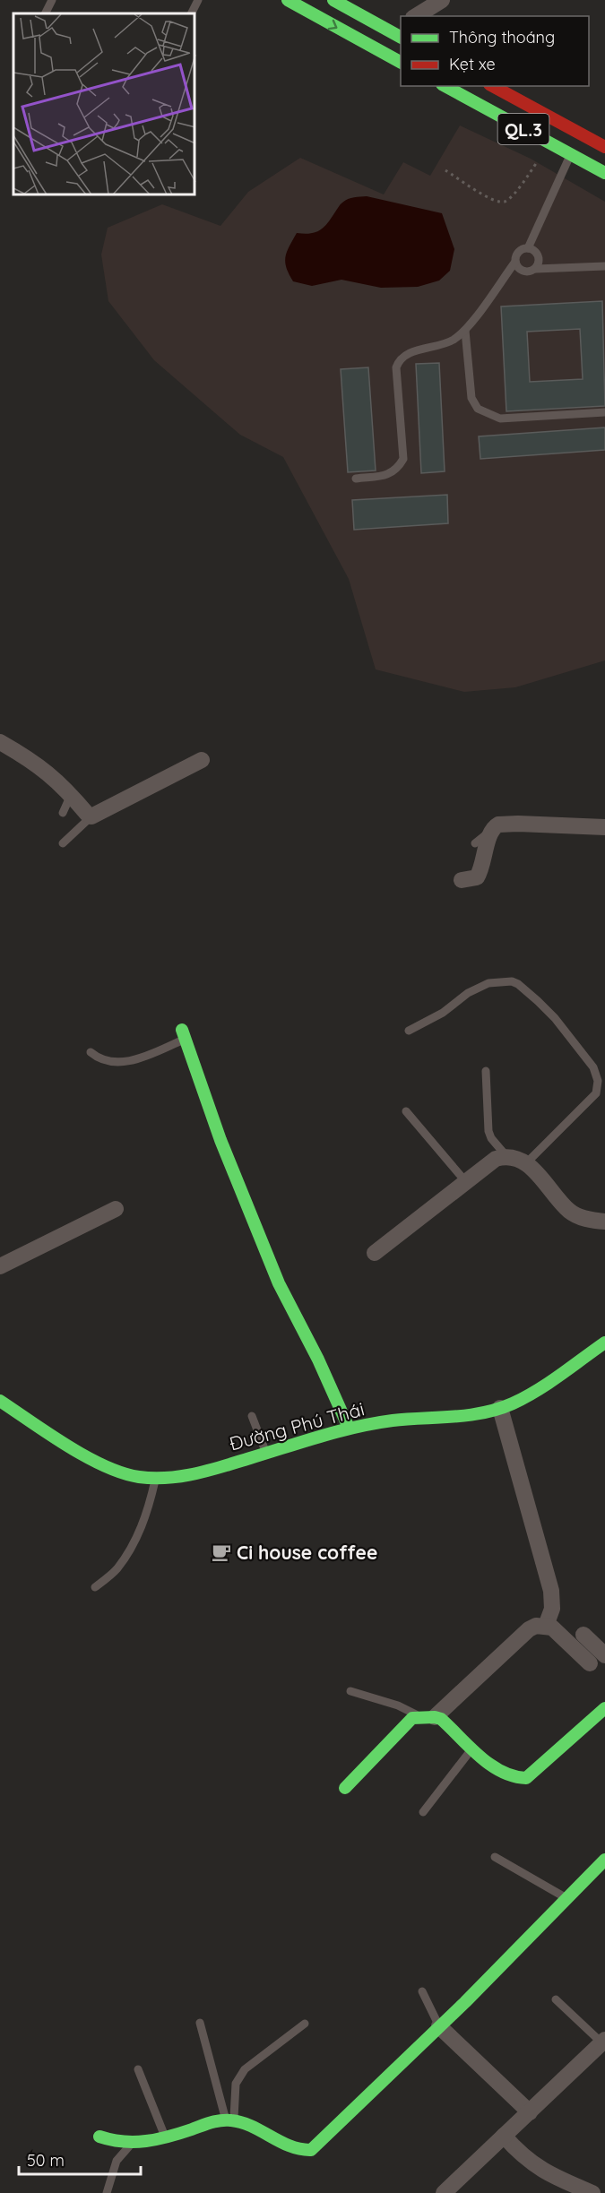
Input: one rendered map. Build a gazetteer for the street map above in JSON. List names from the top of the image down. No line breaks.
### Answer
{"streets":{"main road":["QL.3","Đường Phú Thái"]},"places":{"cafe":["Ci house coffee"]},"legend":["Thông thoáng","Kẹt xe"],"scale_bar":"50 m"}
